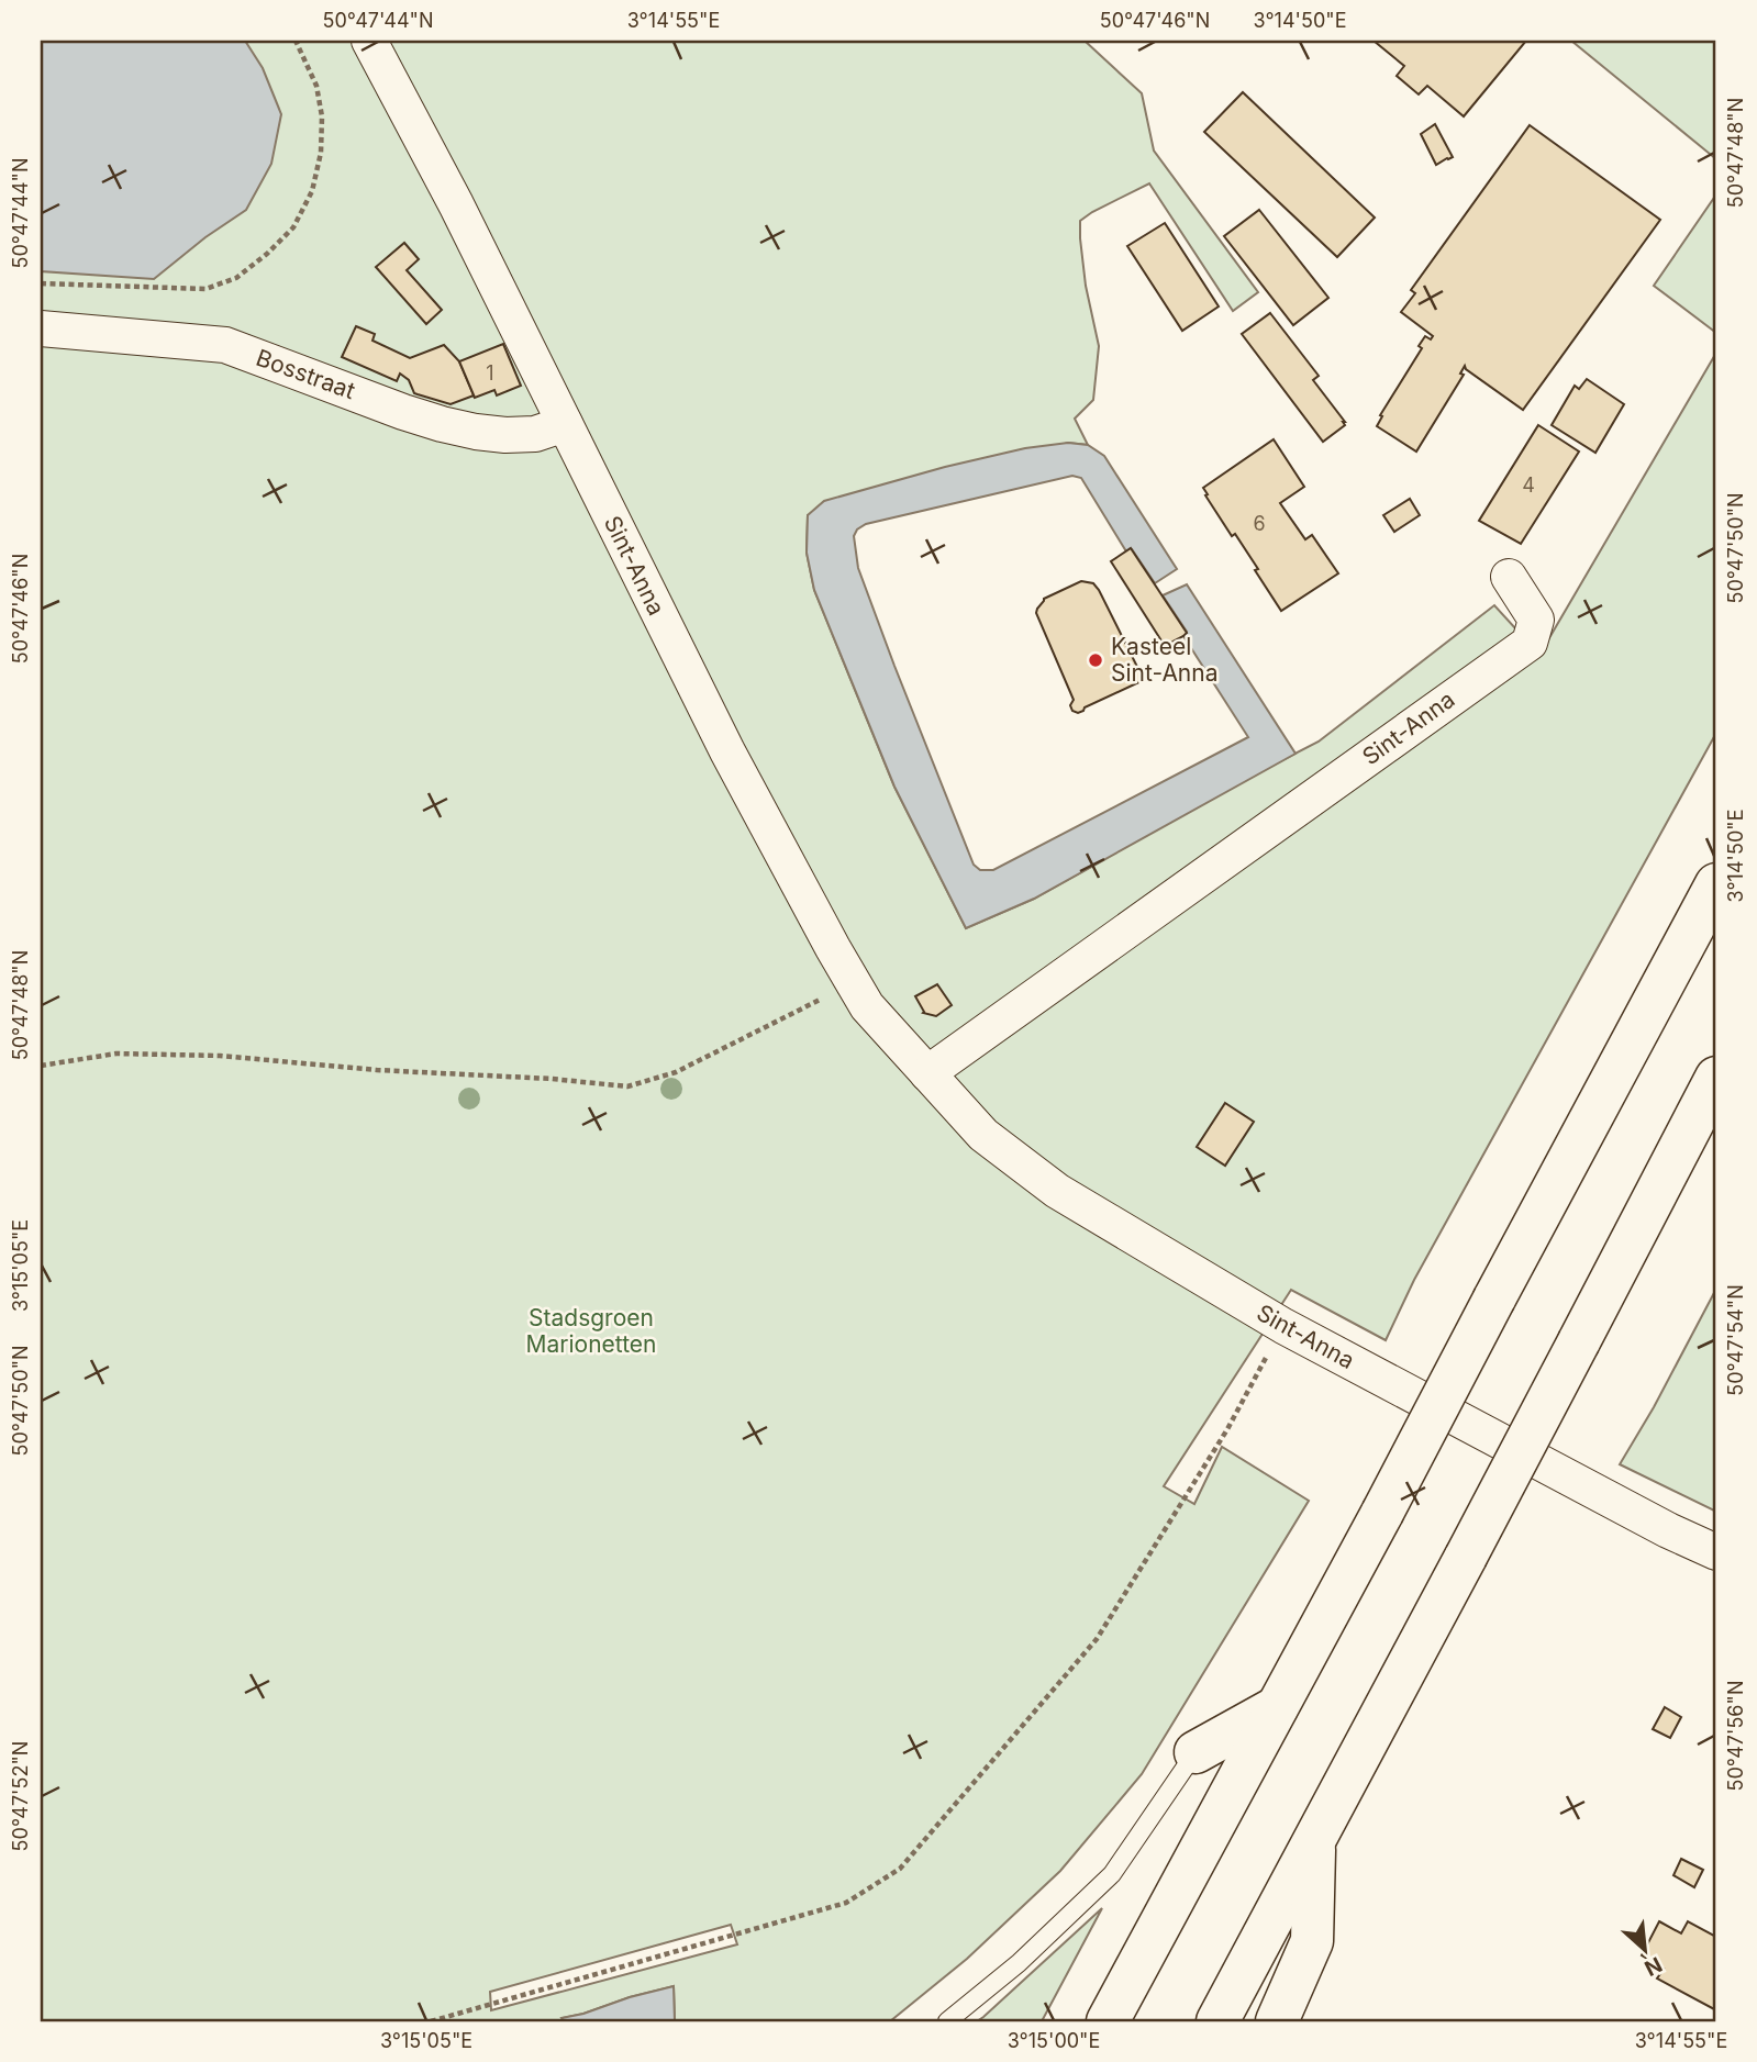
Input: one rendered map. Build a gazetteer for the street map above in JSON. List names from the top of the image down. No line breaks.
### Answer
{"streets":{"street":["Bosstraat","Sint-Anna"]},"crossings":[["Bosstraat","Sint-Anna"]],"parks":["Stadsgroen Marionetten"],"places":["Kasteel Sint-Anna"],"house_numbers":["1","4","6"],"north":"bottom right","coordinates":["50°47'44\"N","3°14'55\"E","50°47'46\"N","3°14'50\"E","50°47'48\"N","50°47'50\"N","3°15'05\"E","50°47'54\"N","50°47'56\"N","50°47'52\"N","3°15'00\"E"]}
